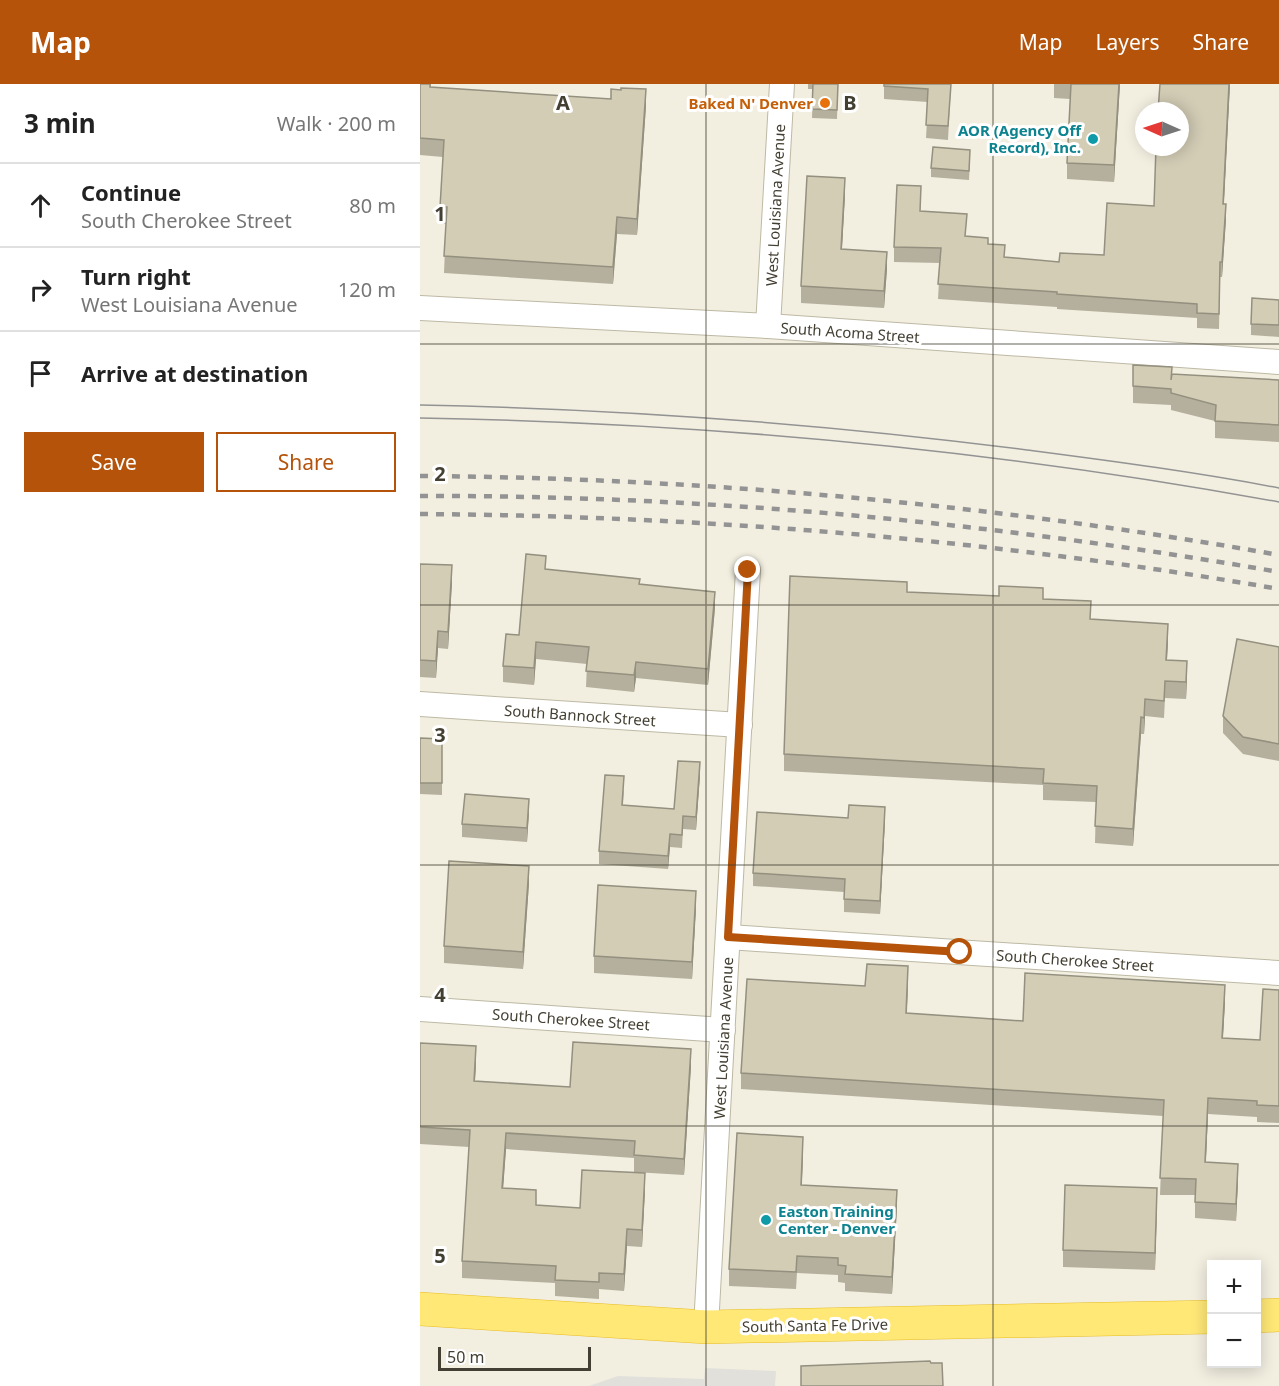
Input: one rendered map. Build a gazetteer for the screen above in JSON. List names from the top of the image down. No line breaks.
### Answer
{"streets":{"highway":["South Santa Fe Drive"],"street":["West Louisiana Avenue","South Acoma Street","South Bannock Street","South Cherokee Street"]},"crossings":[["West Louisiana Avenue","South Acoma Street"],["West Louisiana Avenue","South Bannock Street"],["West Louisiana Avenue","South Cherokee Street"],["West Louisiana Avenue","South Santa Fe Drive"]],"places":["Baked N' Denver","AOR (Agency Off Record), Inc.","Easton Training Center - Denver"],"scale_bar":"50 m","north":"left","page":{"header":"Map","nav":["Map","Layers","Share"],"heading":["3 min","Walk · 200 m"],"list":[["Continue","South Cherokee Street","80 m"],["Turn right","West Louisiana Avenue","120 m"],"Arrive at destination"],"buttons":["Save","Share"],"map_buttons":["+","−"],"scale":"50 m"},"grid":{"columns":["A","B"],"rows":["1","2","3","4","5"]}}
